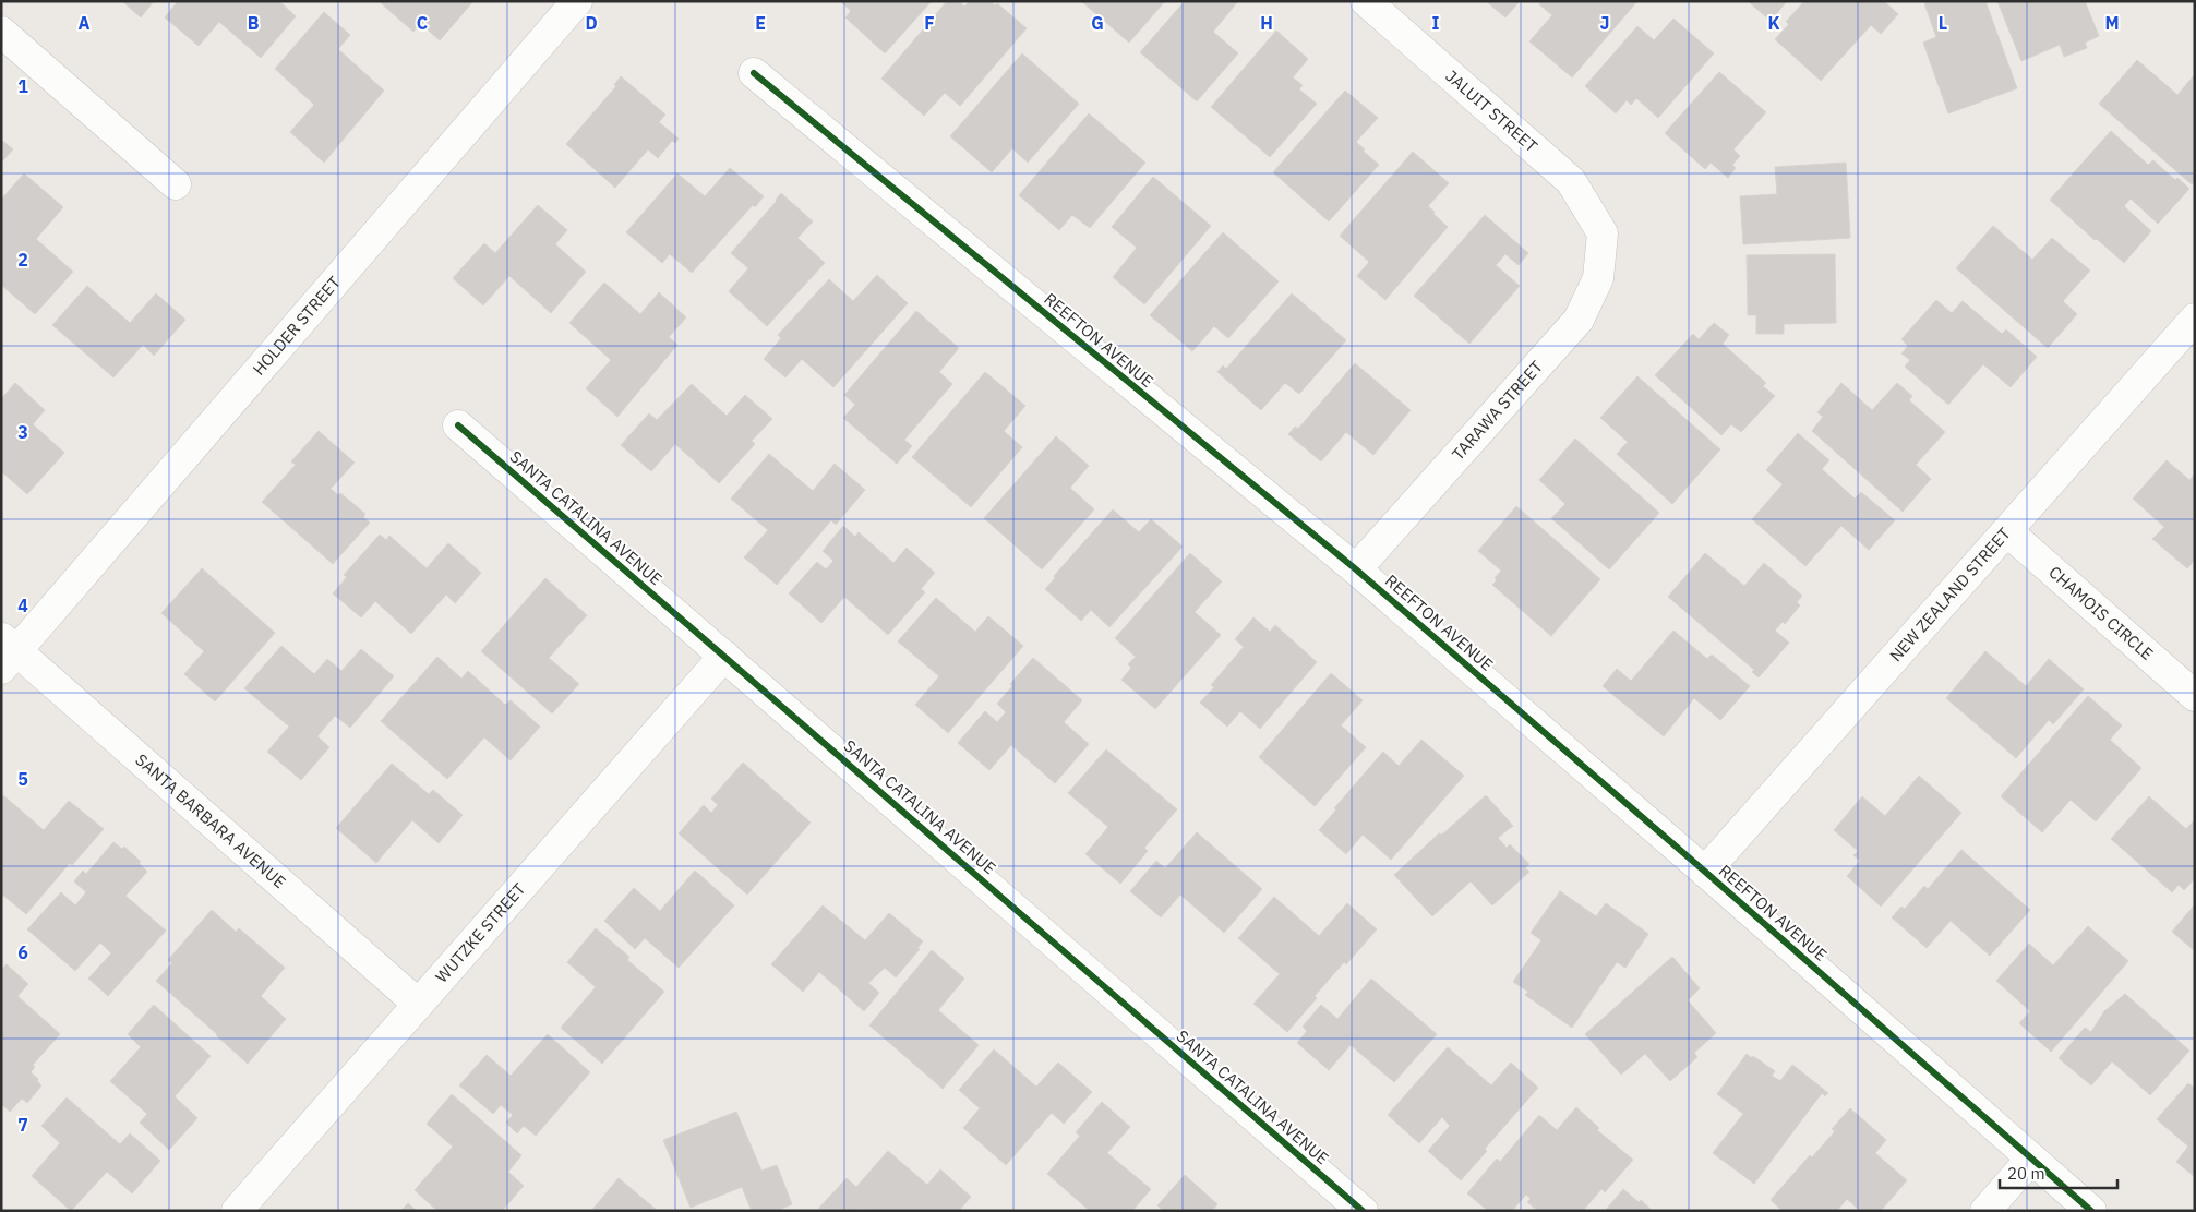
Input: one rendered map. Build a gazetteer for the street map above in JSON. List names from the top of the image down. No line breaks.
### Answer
{"streets":{"street":["JALUIT STREET","HOLDER STREET","REEFTON AVENUE","TARAWA STREET","SANTA CATALINA AVENUE","NEW ZEALAND STREET","CHAMOIS CIRCLE","SANTA BARBARA AVENUE","WUTZKE STREET"]},"crossings":[["JALUIT STREET","TARAWA STREET"],["HOLDER STREET","SANTA BARBARA AVENUE"],["REEFTON AVENUE","TARAWA STREET"],["REEFTON AVENUE","NEW ZEALAND STREET"],["SANTA CATALINA AVENUE","WUTZKE STREET"],["NEW ZEALAND STREET","CHAMOIS CIRCLE"],["SANTA BARBARA AVENUE","WUTZKE STREET"]],"scale_bar":"20 m","grid":{"columns":["A","B","C","D","E","F","G","H","I","J","K","L","M"],"rows":["1","2","3","4","5","6","7"]}}
